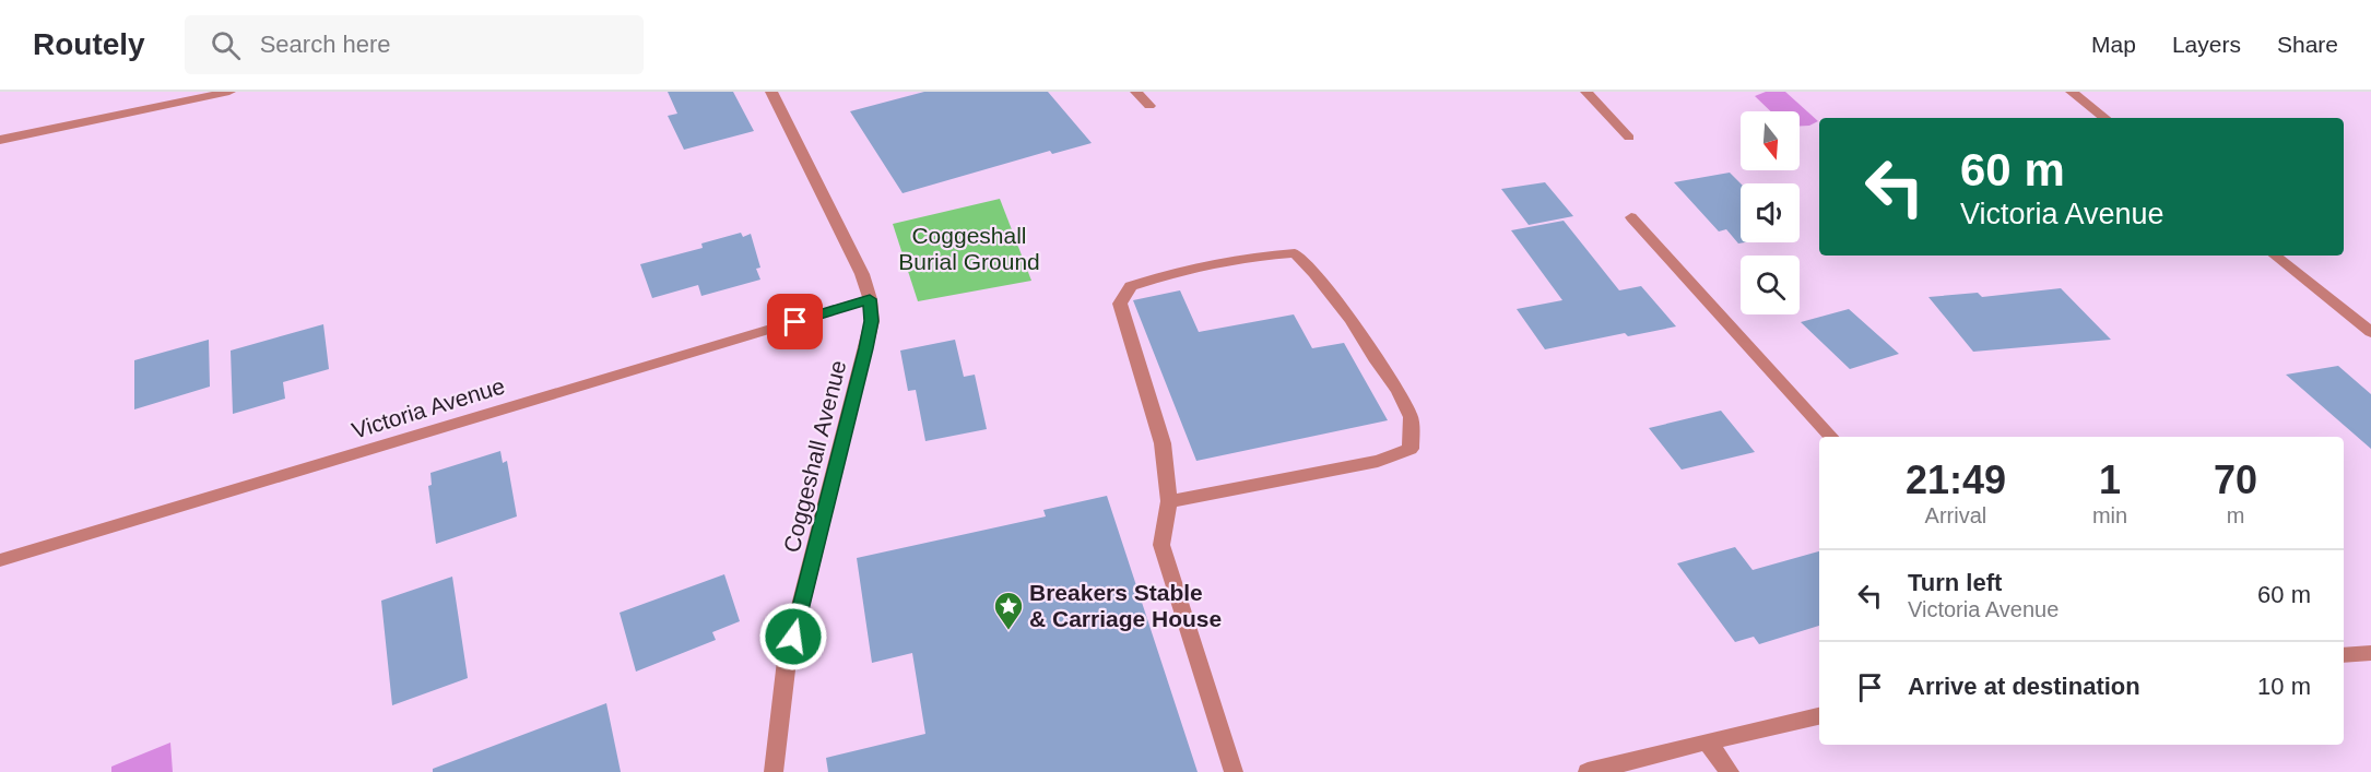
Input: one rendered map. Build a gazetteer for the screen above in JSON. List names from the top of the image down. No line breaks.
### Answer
{"streets":{"street":["Victoria Avenue","Coggeshall Avenue"]},"crossings":[["Victoria Avenue","Coggeshall Avenue"]],"parks":["Coggeshall Burial Ground"],"places":{"place":["Breakers Stable & Carriage House"]},"north":"bottom","page":{"header":"Routely","search":"Search here","nav":["Map","Layers","Share"],"turn":["60 m","Victoria Avenue"],"eta":["21:49","Arrival","1","min","70","m"],"list":[{"name":"Turn left","note":"Victoria Avenue","value":"60 m"},{"name":"Arrive at destination","value":"10 m"}]}}
